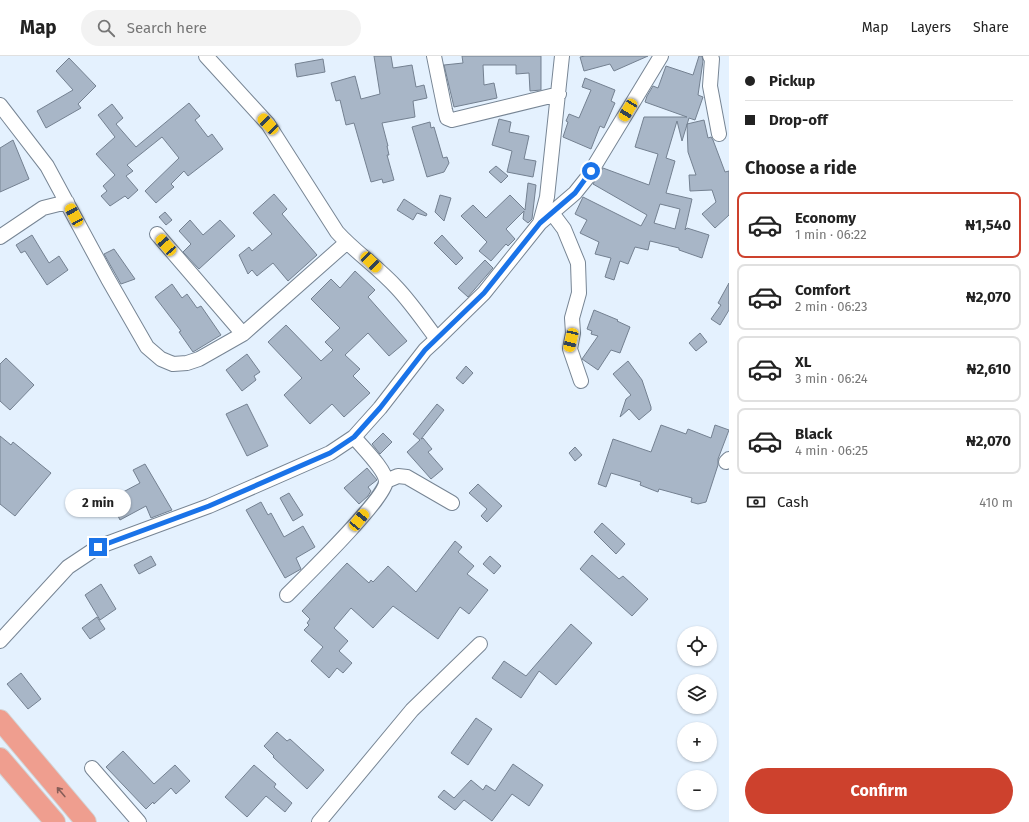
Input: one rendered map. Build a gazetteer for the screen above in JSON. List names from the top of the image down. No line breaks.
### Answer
{"page":{"header":"Map","search":"Search here","nav":["Map","Layers","Share"],"banner":["Pickup","Drop-off"],"heading":"Choose a ride","list":[{"name":"Economy","note":"1 min · 06:22","value":"₦1,540"},{"name":"Comfort","note":"2 min · 06:23","value":"₦2,070"},{"name":"XL","note":"3 min · 06:24","value":"₦2,610"},{"name":"Black","note":"4 min · 06:25","value":"₦2,070"}],"pay":["Cash","410 m"],"bubble":"2 min","map_buttons":["+","−"],"buttons":"Confirm"}}
